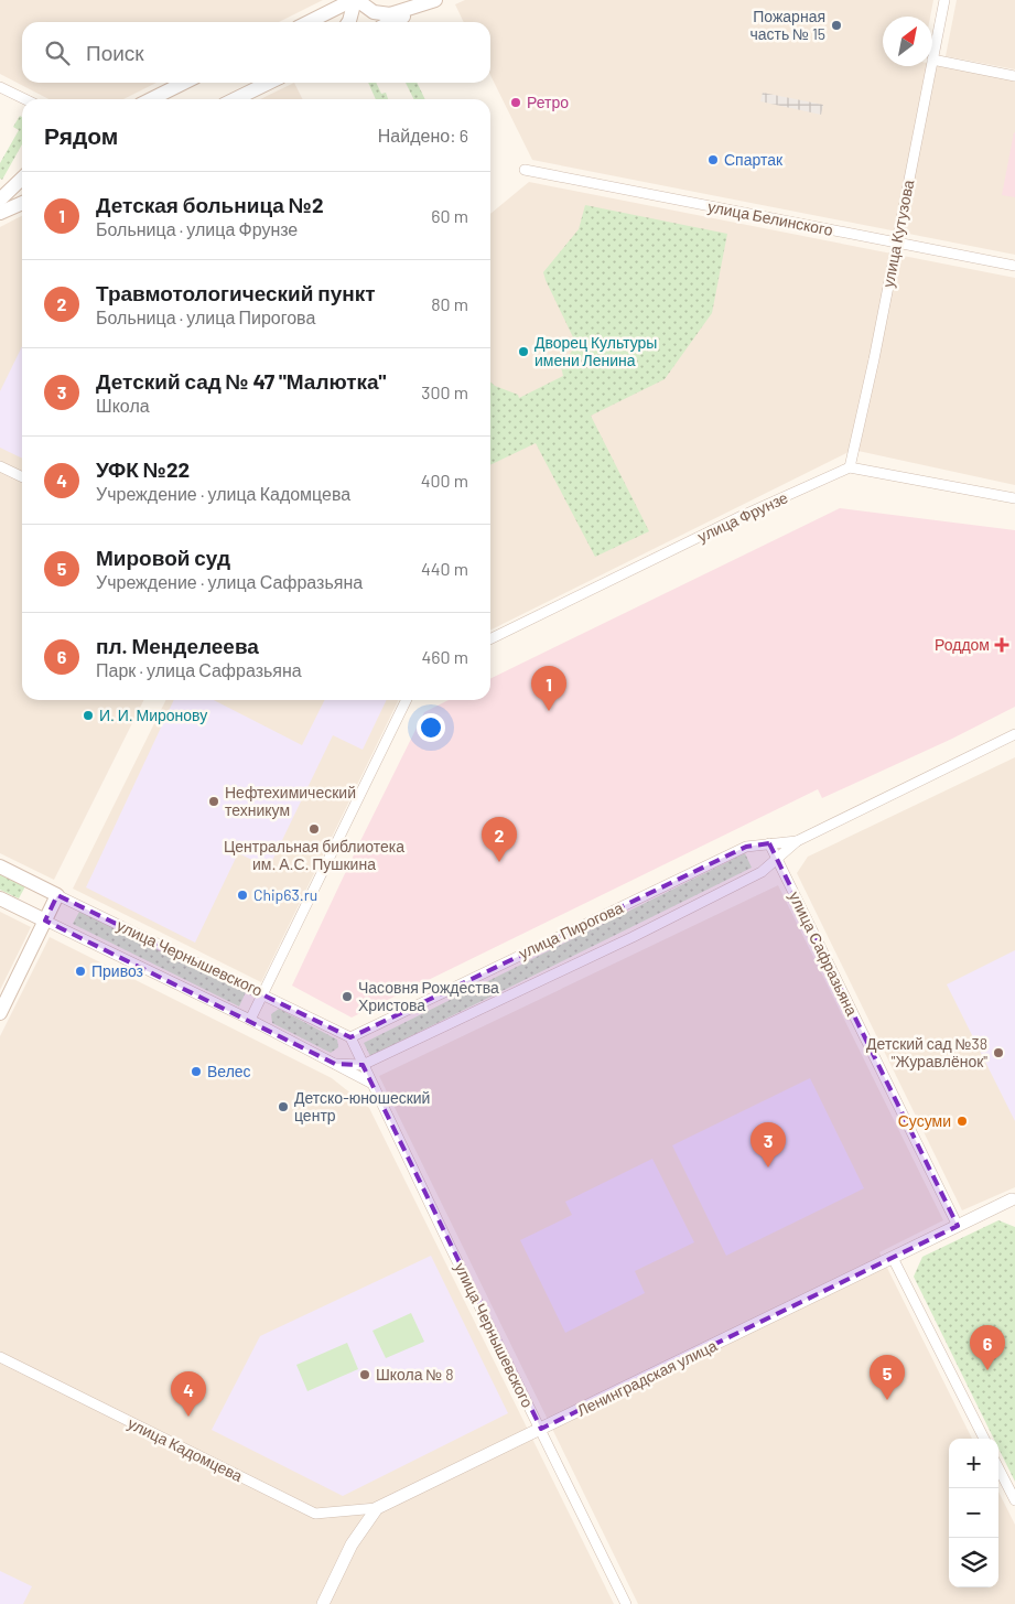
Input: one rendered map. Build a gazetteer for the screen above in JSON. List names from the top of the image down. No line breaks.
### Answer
{"streets":{"main road":["улица Чернышевского"],"street":["улица Белинского","улица Кутузова","улица Фрунзе","улица Пирогова","улица Сафразьяна","Ленинградская улица","улица Кадомцева"]},"crossings":[["улица Белинского","улица Кутузова"],["улица Кутузова","улица Фрунзе"],["улица Пирогова","улица Сафразьяна"],["улица Пирогова","улица Чернышевского"],["улица Сафразьяна","Ленинградская улица"],["улица Чернышевского","Ленинградская улица"],["Ленинградская улица","улица Кадомцева"]],"places":{"other":["Пожарная часть № 15","Ретро","Спартак","Дворец Культуры имени Ленина","И. И. Миронову","Нефтехимический техникум","Центральная библиотека им. А.С. Пушкина","Chip63.ru","Привоз","Часовня Рождества Христова","Детский сад №38 \"Журавлёнок\"","Велес","Детско-юношеский центр","Сусуми","Школа № 8"],"health":["Роддом"]},"north":"top right","page":{"search":"Поиск","heading":["Рядом","Найдено: 6"],"list":[{"mark":"1","name":"Детская больница №2","note":"Больница · улица Фрунзе","value":"60 m"},{"mark":"2","name":"Травмотологический пункт","note":"Больница · улица Пирогова","value":"80 m"},{"mark":"3","name":"Детский сад № 47 \"Малютка\"","note":"Школа","value":"300 m"},{"mark":"4","name":"УФК №22","note":"Учреждение · улица Кадомцева","value":"400 m"},{"mark":"5","name":"Мировой суд","note":"Учреждение · улица Сафразьяна","value":"440 m"},{"mark":"6","name":"пл. Менделеева","note":"Парк · улица Сафразьяна","value":"460 m"}],"pins":["1","2","3","6","5","4"],"map_buttons":["+","−"]}}
